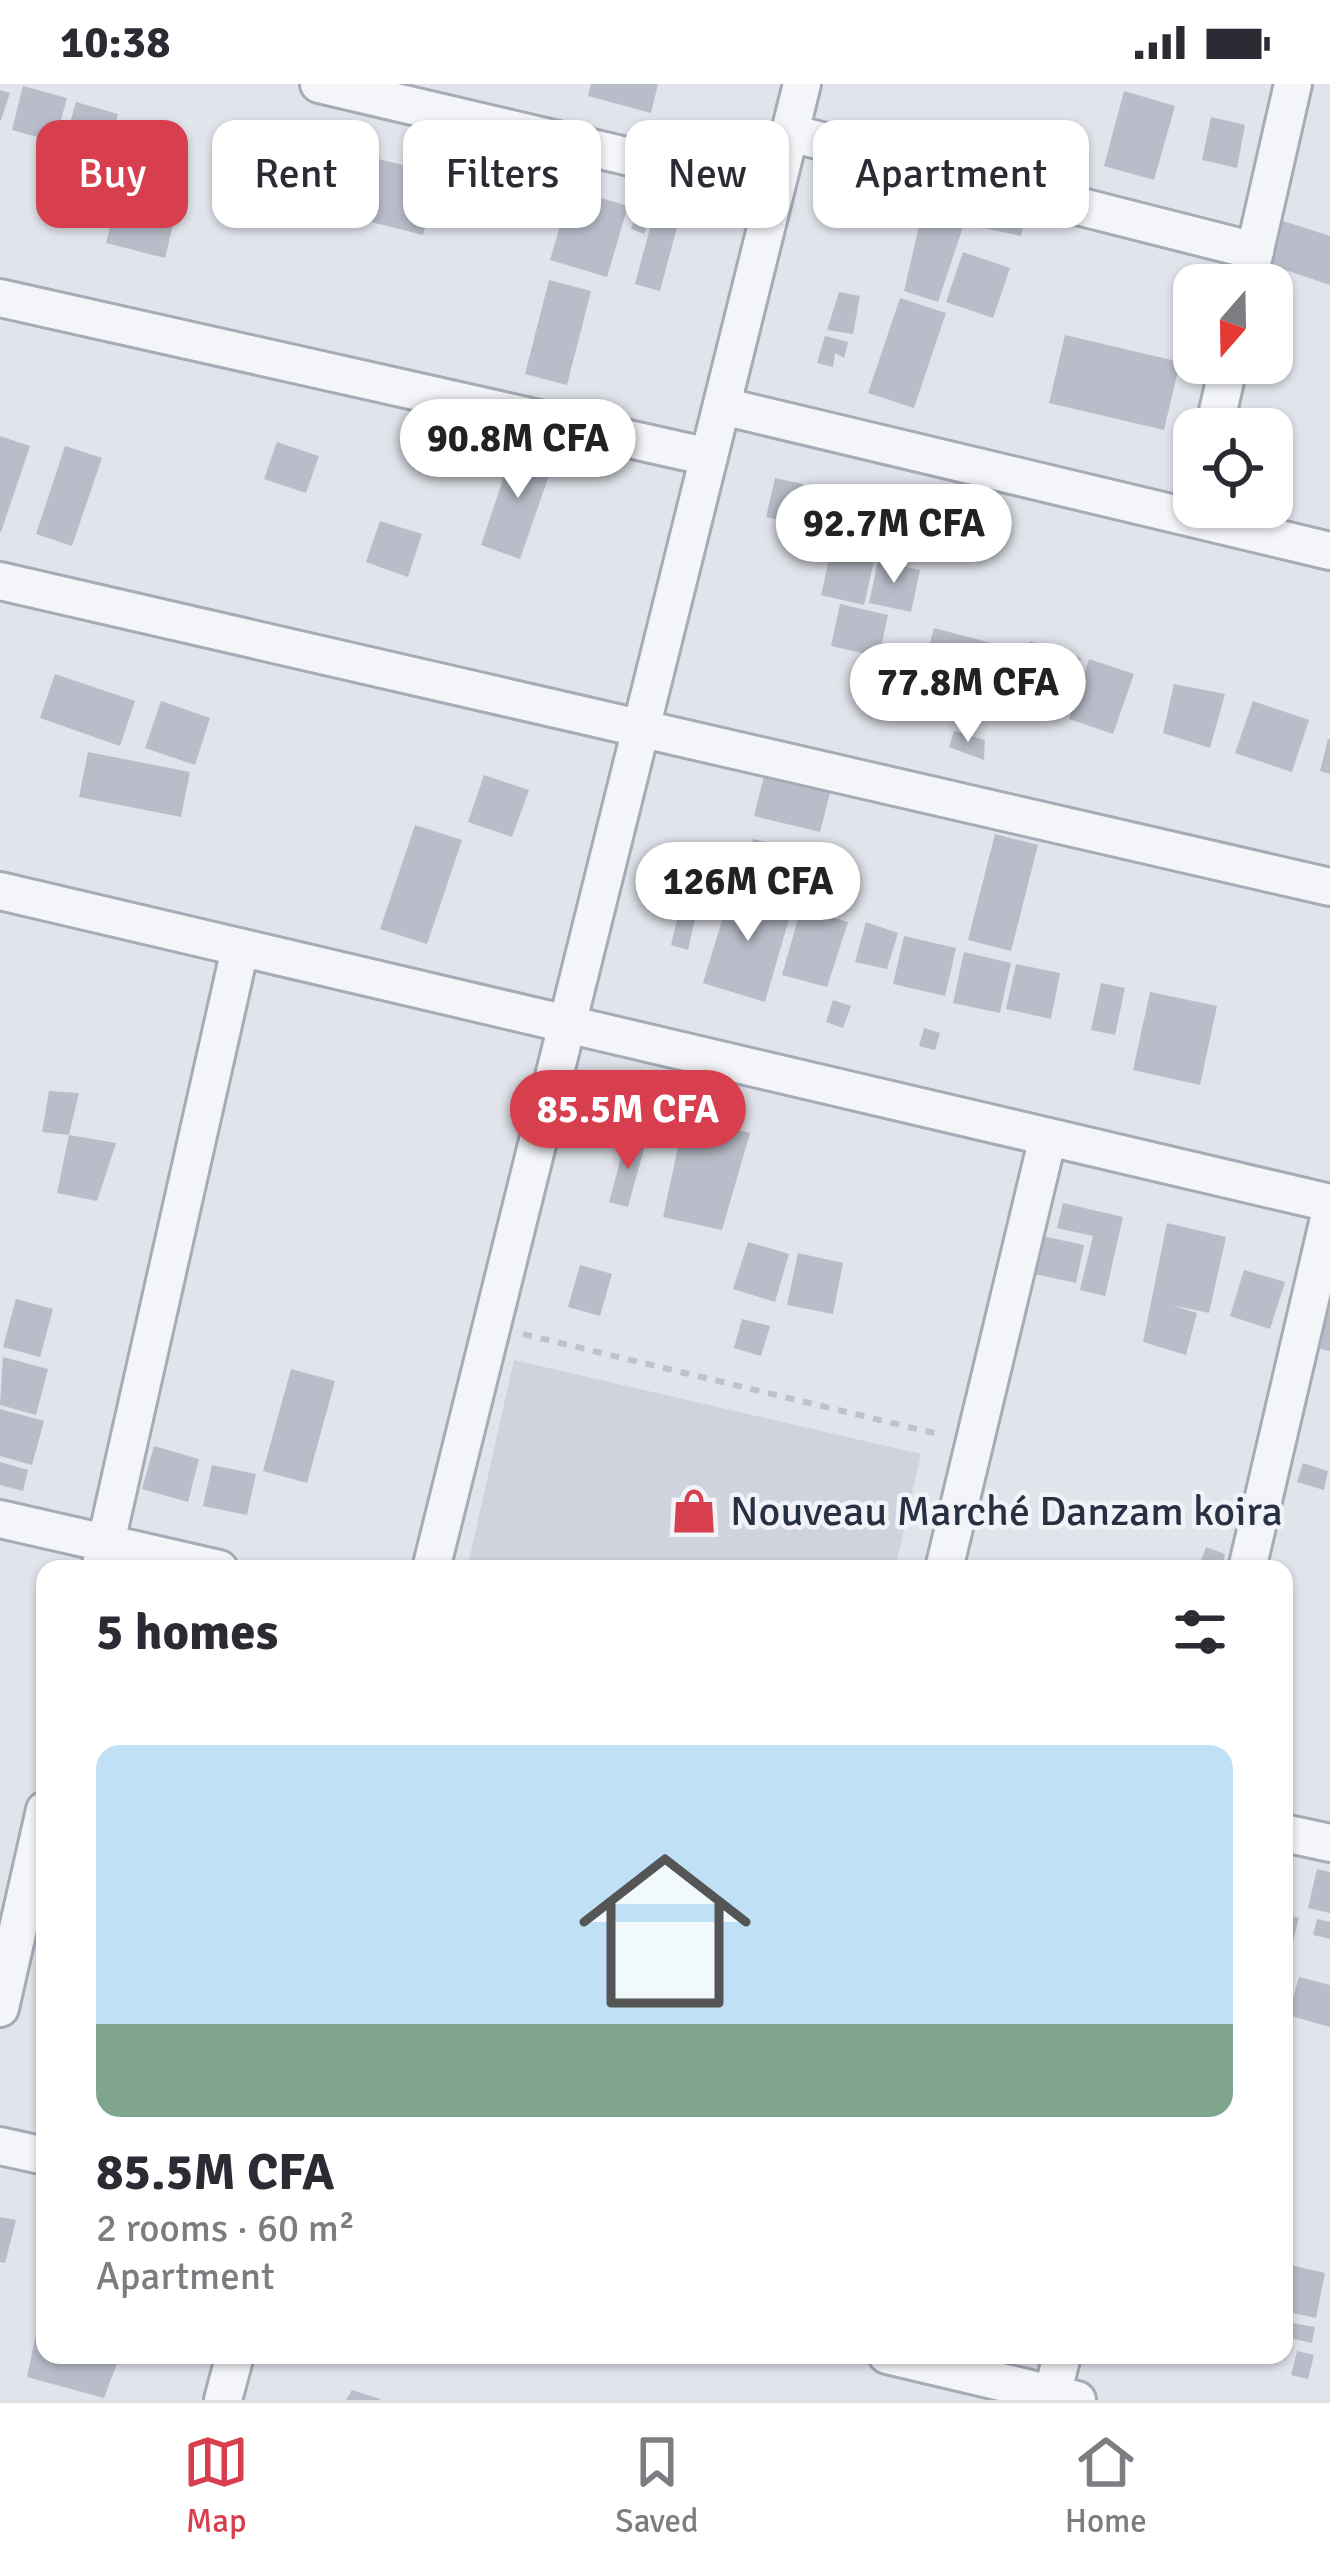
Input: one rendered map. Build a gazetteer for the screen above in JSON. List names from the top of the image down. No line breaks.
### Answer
{"places":{"shop":["Nouveau Marché Danzam koira"]},"north":"bottom","page":{"status":"10:38","chip":["Buy","Rent","Filters","New","Apartment"],"price":["90.8M CFA","92.7M CFA","77.8M CFA","126M CFA","85.5M CFA"],"heading":"5 homes","list":[{"name":"85.5M CFA","note":"2 rooms · 60 m² · Apartment"}],"tabs":["Map","Saved","Home"]}}
